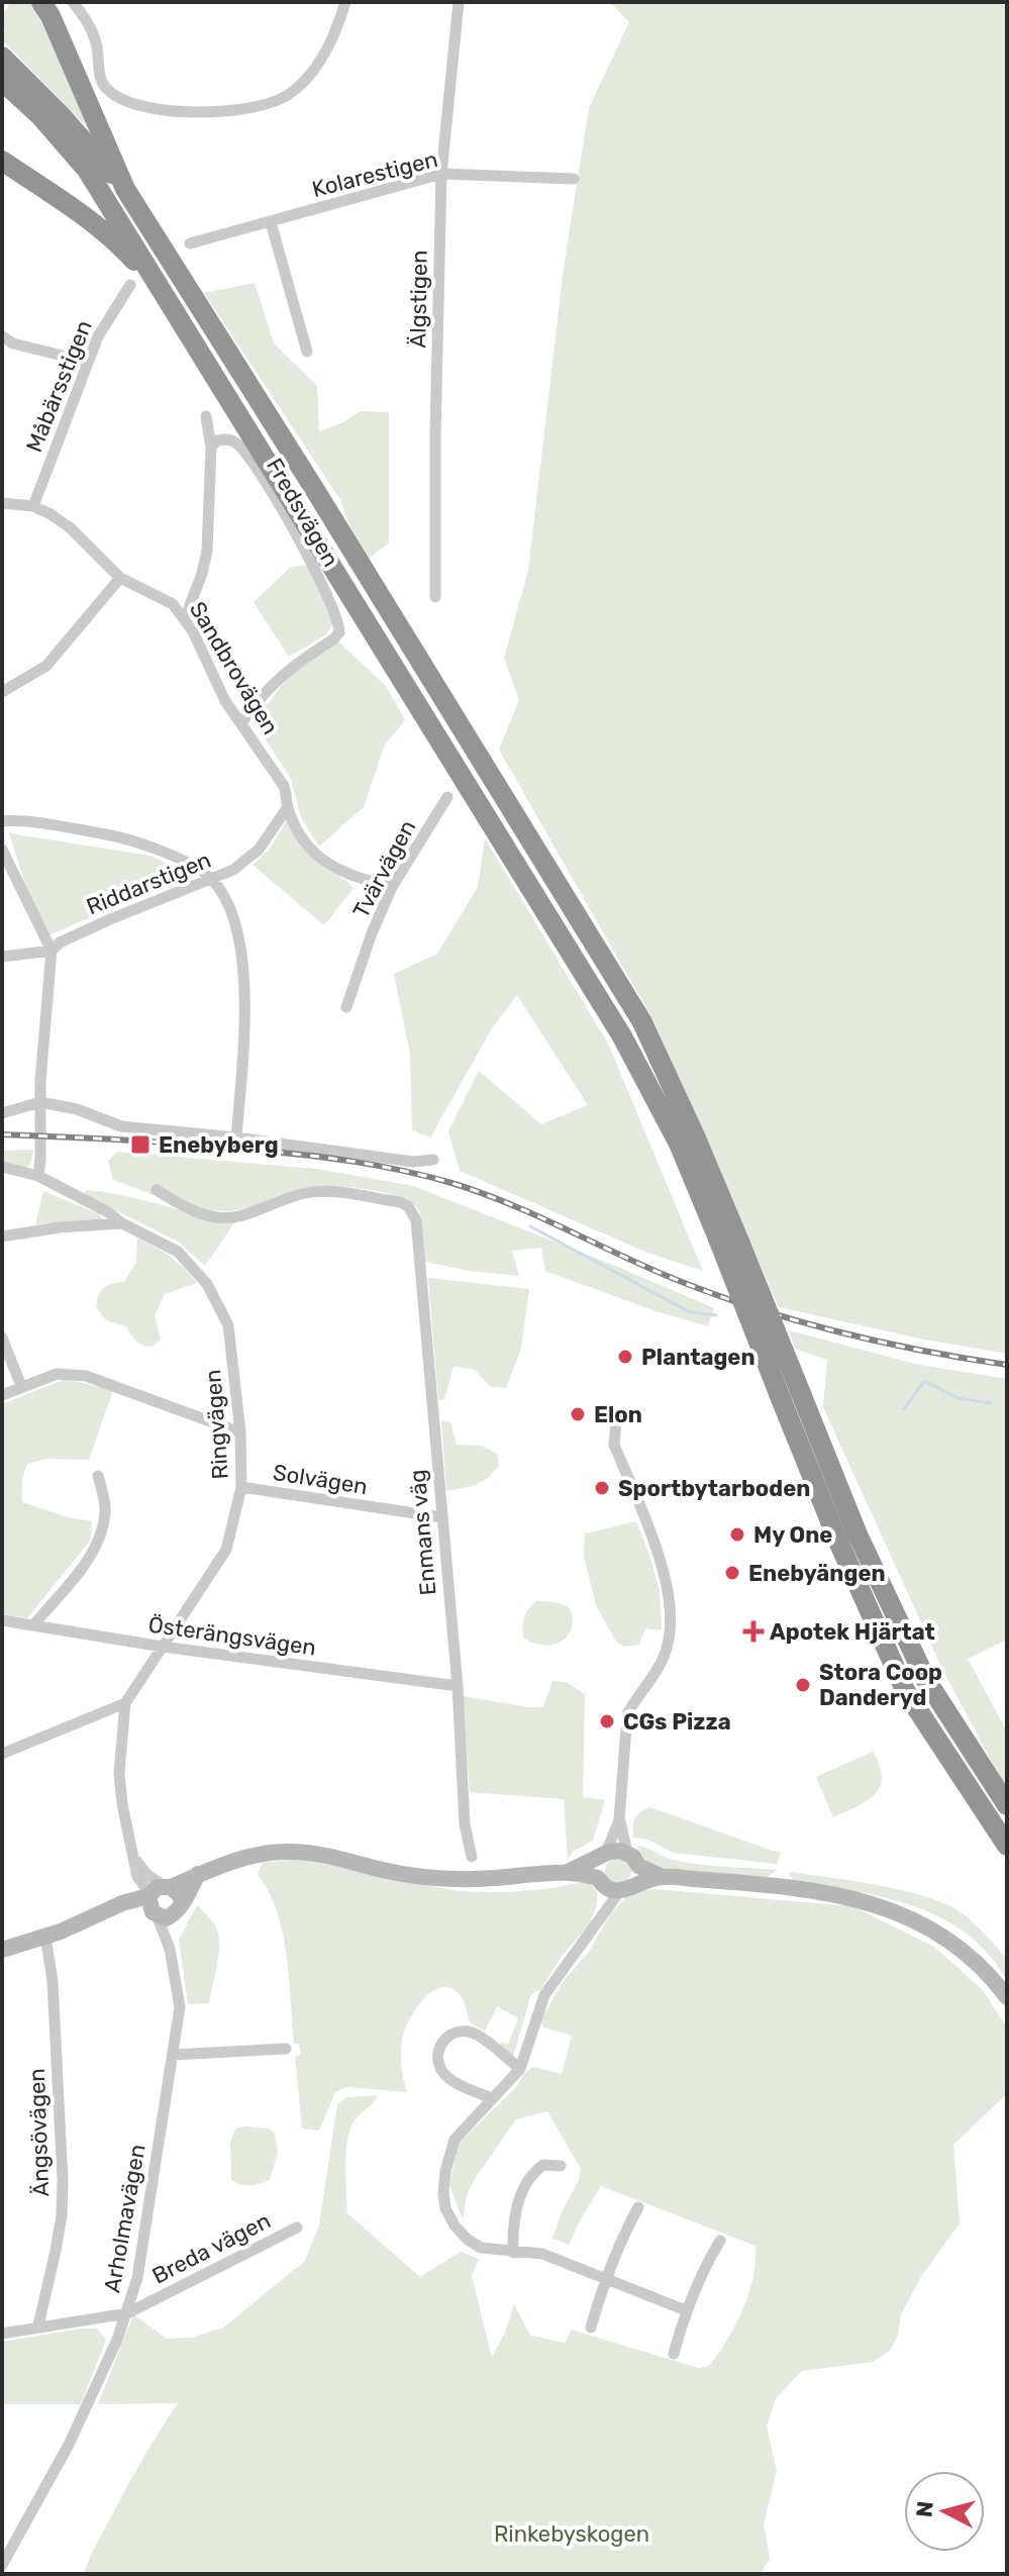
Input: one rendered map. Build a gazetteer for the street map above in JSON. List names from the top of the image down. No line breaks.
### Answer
{"streets":{"street":["Kolarestigen","Älgstigen","Måbärsstigen","Fredsvägen","Sandbrovägen","Tvärvägen","Riddarstigen","Ringvägen","Solvägen","Enmans väg","Österängsvägen","Ängsövägen","Arholmavägen","Breda vägen"]},"crossings":[["Kolarestigen","Älgstigen"],["Måbärsstigen","Sandbrovägen"],["Fredsvägen","Sandbrovägen"],["Sandbrovägen","Tvärvägen"],["Sandbrovägen","Riddarstigen"],["Ringvägen","Solvägen"],["Ringvägen","Österängsvägen"],["Ringvägen","Arholmavägen"],["Solvägen","Enmans väg"],["Enmans väg","Österängsvägen"],["Ängsövägen","Breda vägen"],["Arholmavägen","Breda vägen"]],"parks":["Rinkebyskogen"],"places":{"transit":["Enebyberg"],"other":["Plantagen","Elon","Sportbytarboden","My One","Enebyängen","Stora Coop Danderyd","CGs Pizza"],"health":["Apotek Hjärtat"]},"north":"left"}
